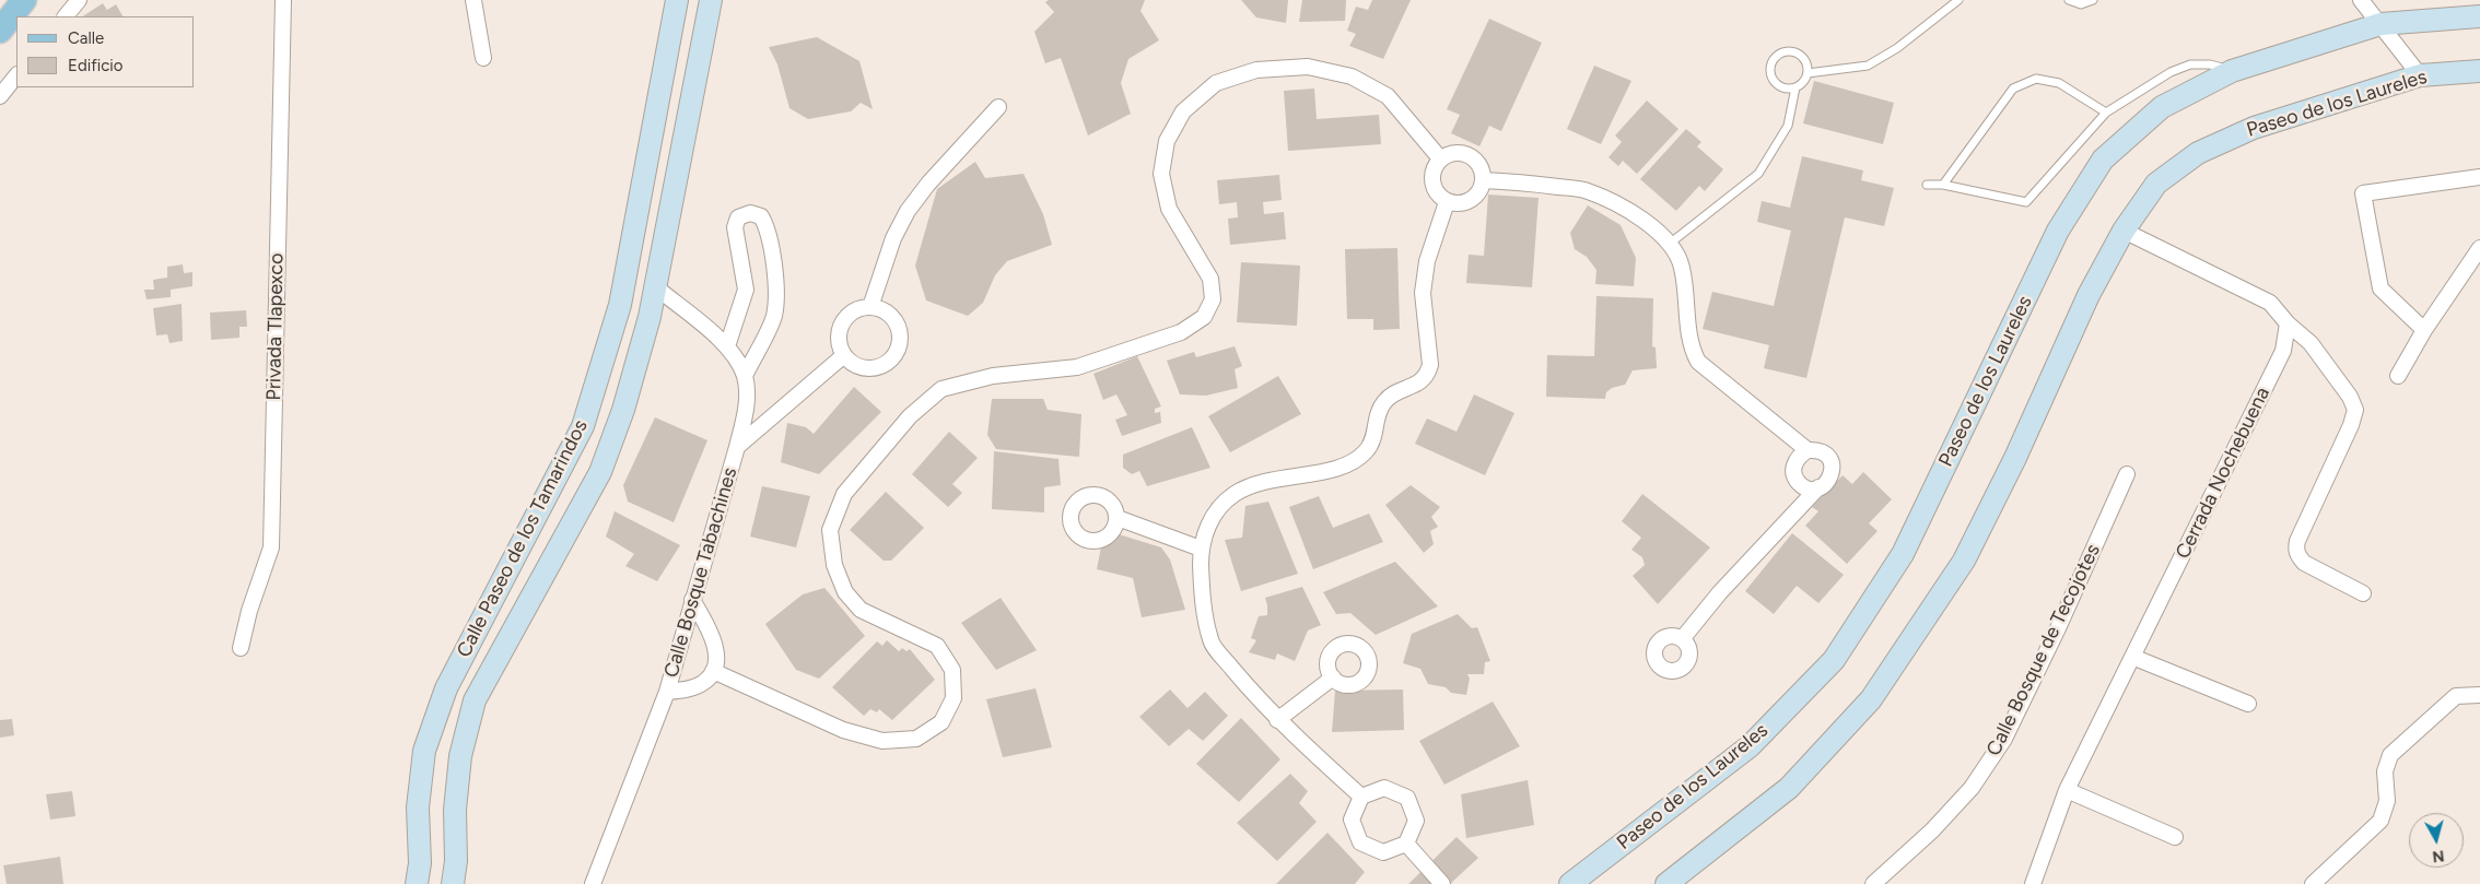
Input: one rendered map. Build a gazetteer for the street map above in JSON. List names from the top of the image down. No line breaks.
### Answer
{"streets":{"main road":["Paseo de los Laureles","Calle Paseo de los Tamarindos"],"street":["Privada Tlapexco","Cerrada Nochebuena","Calle Bosque Tabachines","Calle Bosque de Tecojotes"]},"crossings":[["Calle Paseo de los Tamarindos","Calle Bosque Tabachines"]],"legend":["Calle","Edificio"],"north":"bottom"}
